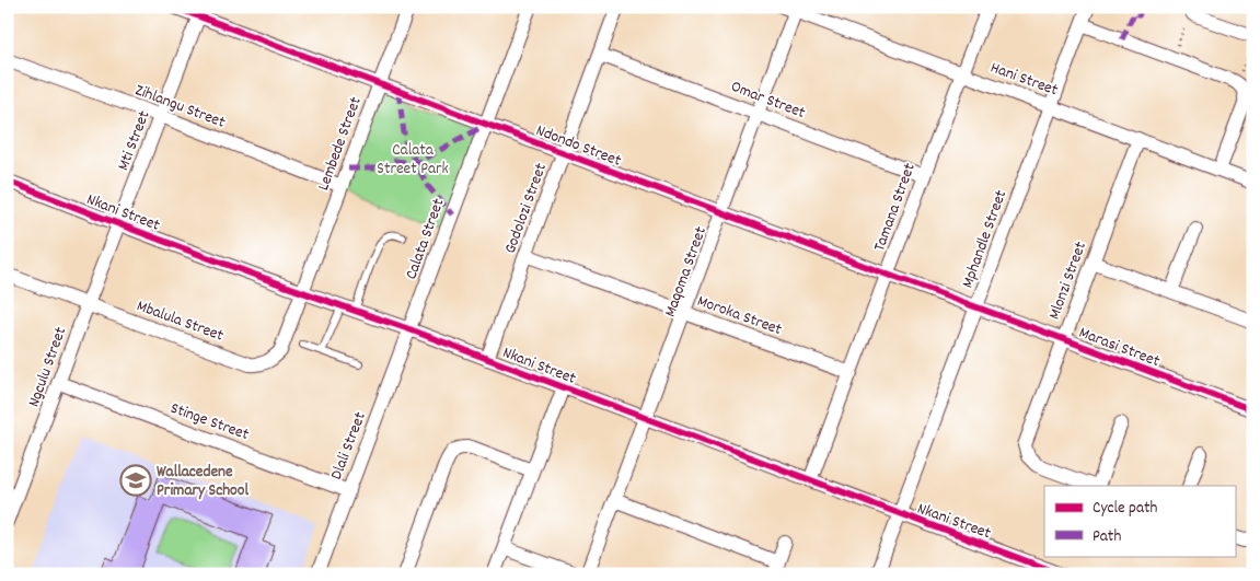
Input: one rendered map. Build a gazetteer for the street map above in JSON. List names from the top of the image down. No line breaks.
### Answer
{"streets":{"street":["Hani Street","Omar Street","Zihlangu Street","Mti Street","Lembede Street","Ndondo Street","Tamana Street","Godolozi Street","Nkani Street","Calata Street","Mphandle Street","Maqoma Street","Mlonzi Street","Moroka Street","Mbalula Street","Marasi Street","Ngculu Street","Stinge Street","Dlali Street"]},"crossings":[["Hani Street","Tamana Street"],["Hani Street","Mphandle Street"],["Hani Street","Maqoma Street"],["Hani Street","Mlonzi Street"],["Omar Street","Tamana Street"],["Omar Street","Godolozi Street"],["Omar Street","Maqoma Street"],["Zihlangu Street","Mti Street"],["Zihlangu Street","Lembede Street"],["Mti Street","Ndondo Street"],["Mti Street","Nkani Street"],["Mti Street","Ngculu Street"],["Lembede Street","Ndondo Street"],["Lembede Street","Nkani Street"],["Lembede Street","Mbalula Street"],["Ndondo Street","Tamana Street"],["Ndondo Street","Godolozi Street"],["Ndondo Street","Calata Street"],["Ndondo Street","Mphandle Street"],["Ndondo Street","Maqoma Street"],["Ndondo Street","Marasi Street"],["Tamana Street","Nkani Street"],["Tamana Street","Moroka Street"],["Godolozi Street","Nkani Street"],["Godolozi Street","Moroka Street"],["Nkani Street","Calata Street"],["Nkani Street","Mphandle Street"],["Nkani Street","Maqoma Street"],["Nkani Street","Mbalula Street"],["Nkani Street","Ngculu Street"],["Nkani Street","Dlali Street"],["Calata Street","Dlali Street"],["Mphandle Street","Marasi Street"],["Maqoma Street","Moroka Street"],["Mlonzi Street","Marasi Street"],["Mbalula Street","Ngculu Street"],["Ngculu Street","Stinge Street"],["Stinge Street","Dlali Street"]],"parks":["Calata Street Park"],"places":{"school or university":["Wallacedene Primary School"]},"legend":["Cycle path","Path"]}
